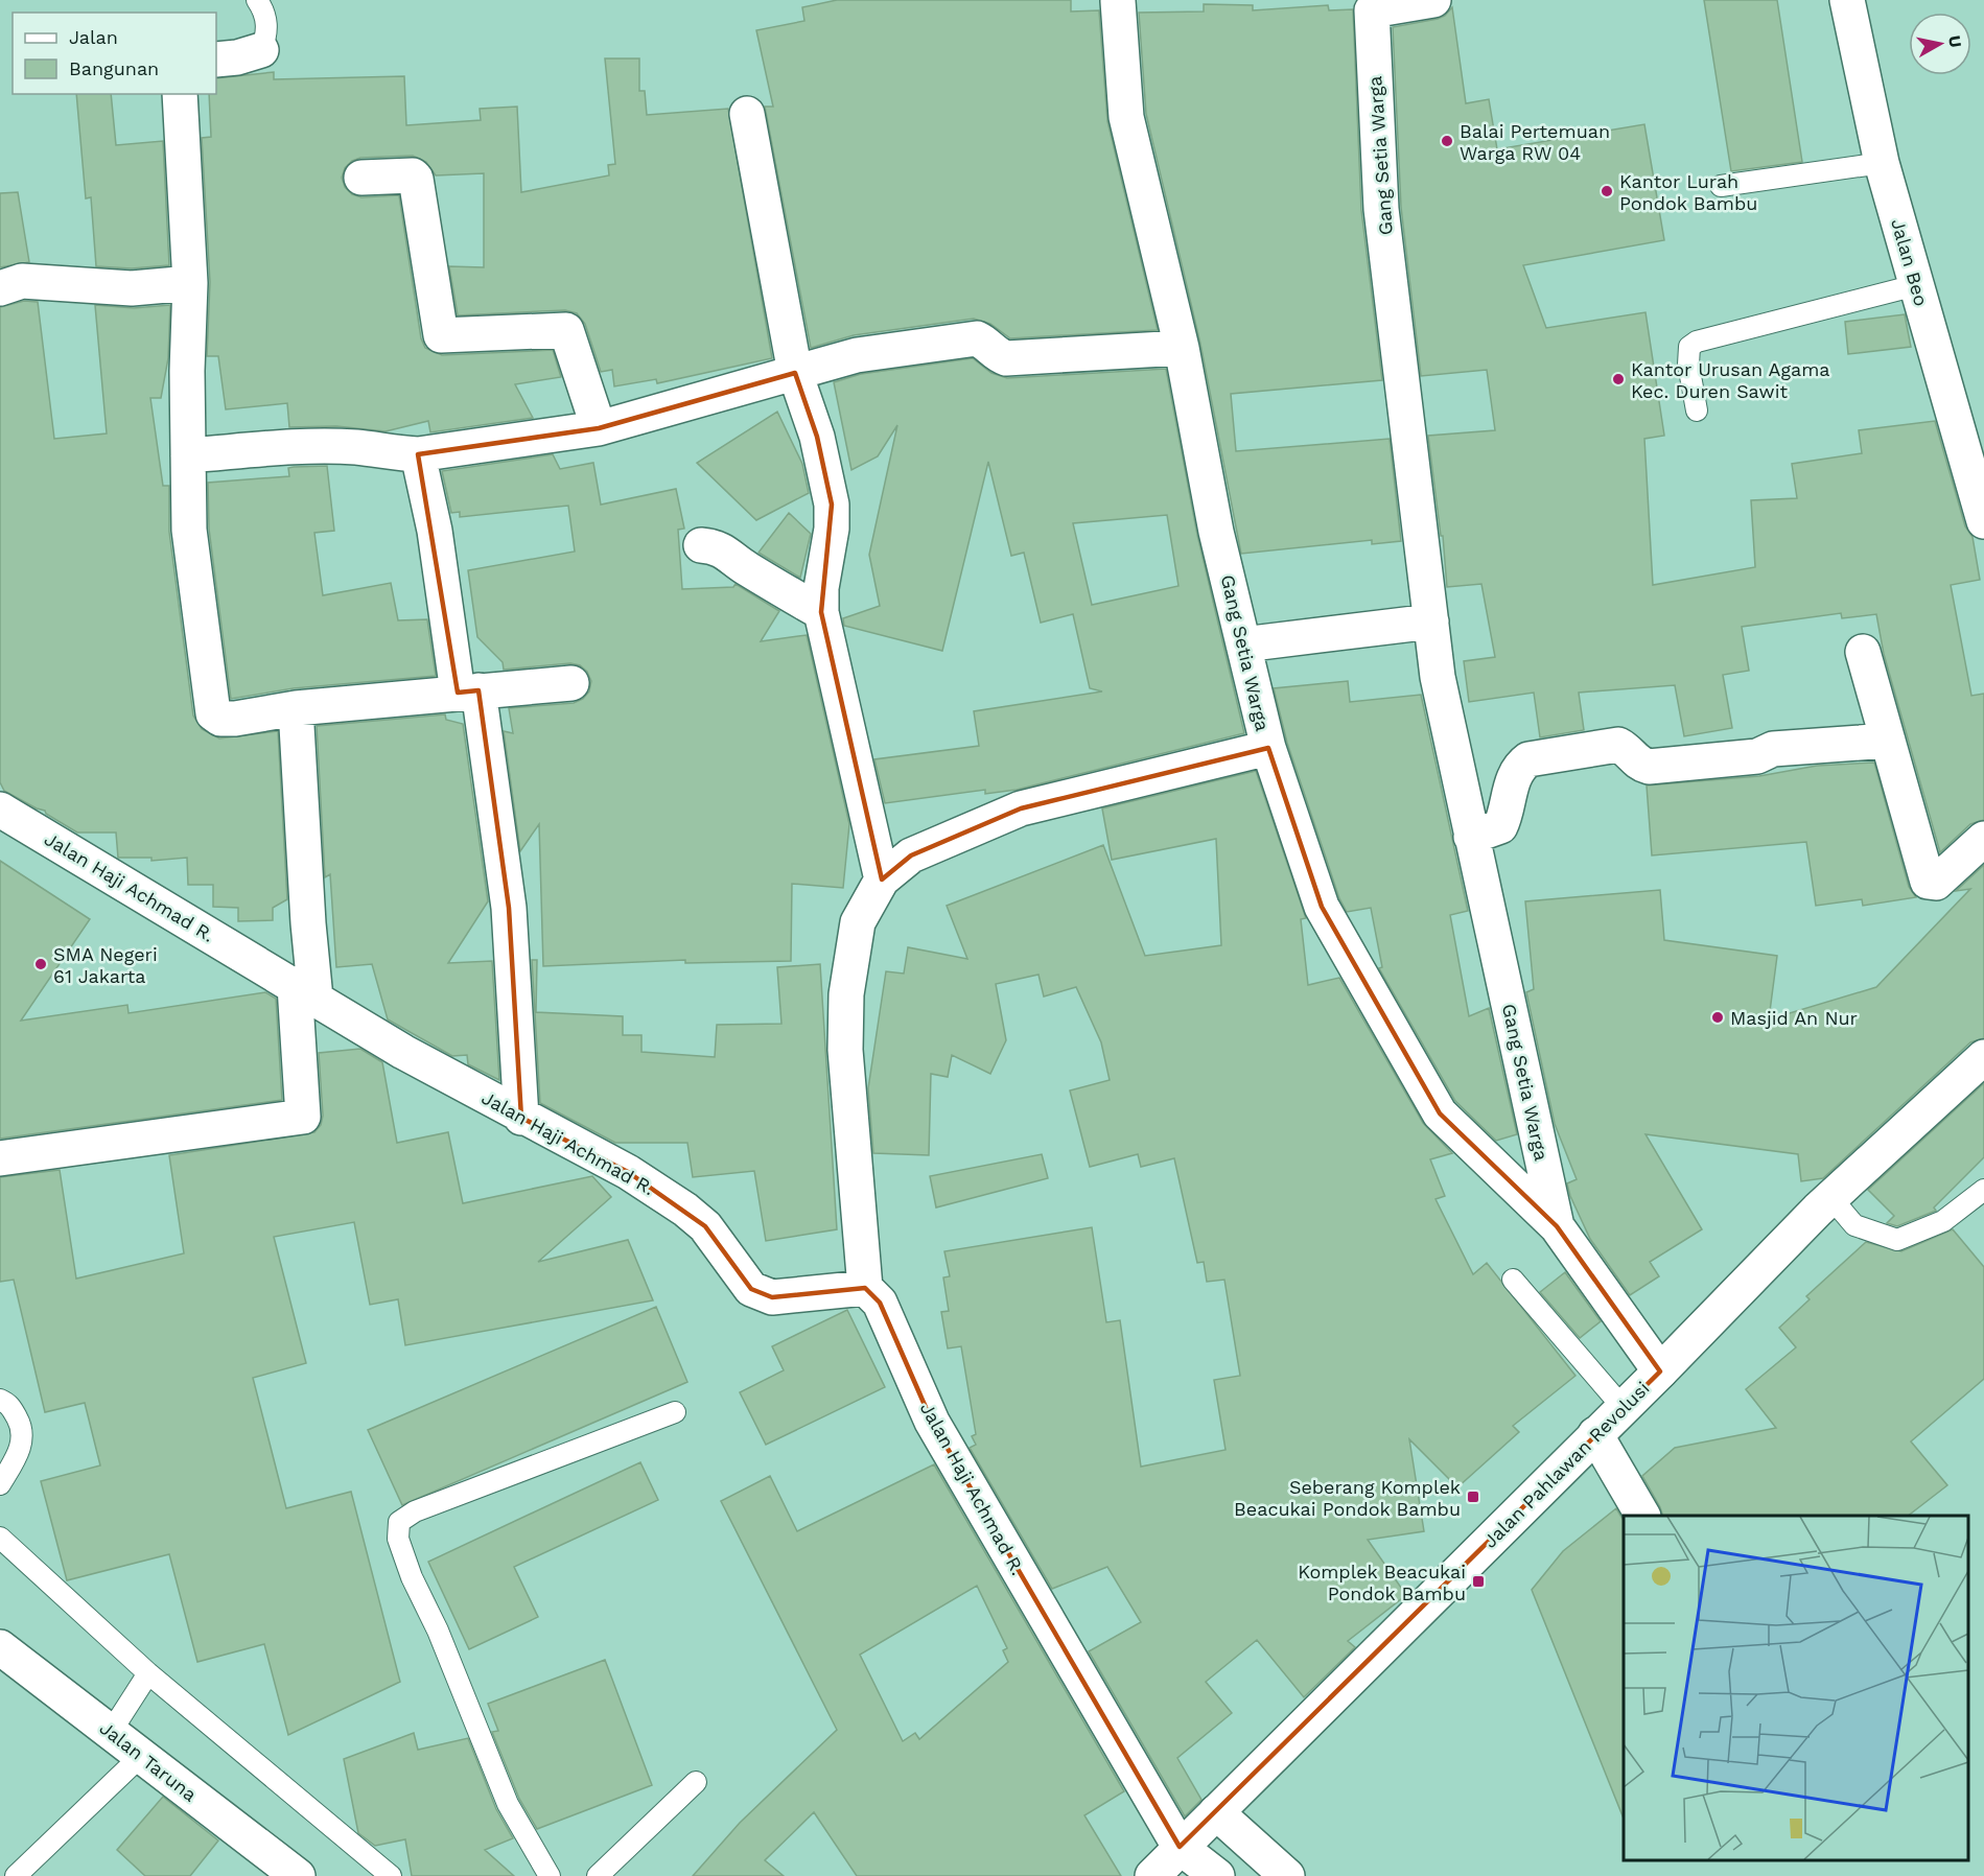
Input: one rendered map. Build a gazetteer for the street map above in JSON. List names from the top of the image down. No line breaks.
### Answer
{"streets":{"street":["Gang Setia Warga","Jalan Beo","Jalan Haji Achmad R.","Jalan Pahlawan Revolusi","Jalan Taruna"]},"crossings":[["Gang Setia Warga","Jalan Pahlawan Revolusi"],["Jalan Haji Achmad R.","Jalan Pahlawan Revolusi"]],"places":{"other":["Balai Pertemuan Warga RW 04","Kantor Lurah Pondok Bambu","Kantor Urusan Agama Kec. Duren Sawit","SMA Negeri 61 Jakarta","Masjid An Nur"],"transit":["Seberang Komplek Beacukai Pondok Bambu","Komplek Beacukai Pondok Bambu"]},"legend":["Jalan","Bangunan"],"north":"right"}
